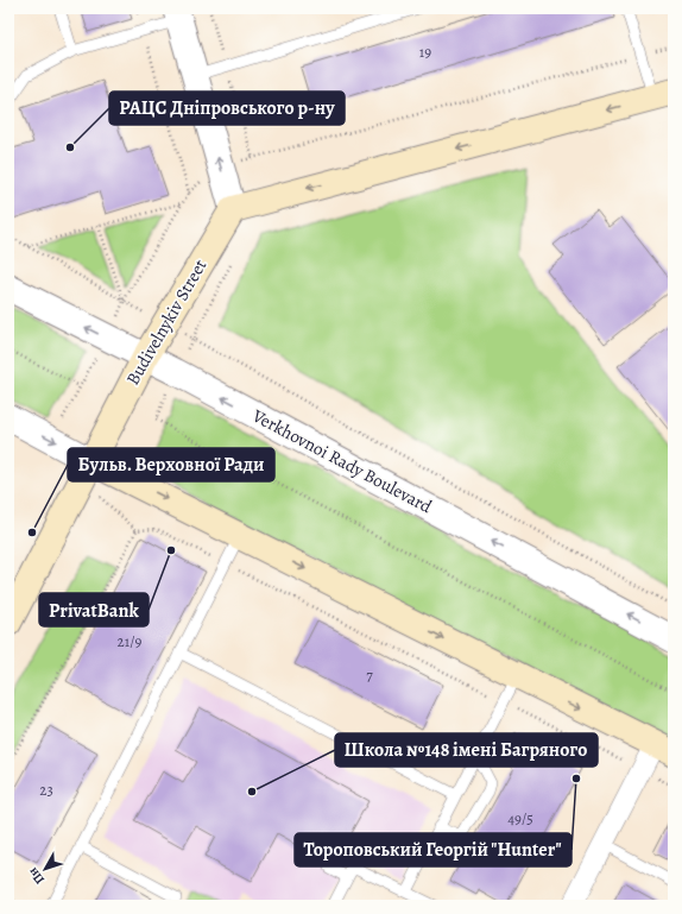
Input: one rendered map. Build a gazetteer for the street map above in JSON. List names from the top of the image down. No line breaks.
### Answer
{"streets":{"main road":["Budivelnykiv Street"],"street":["Verkhovnoi Rady Boulevard"]},"crossings":[["Budivelnykiv Street","Verkhovnoi Rady Boulevard"]],"one_way":["Verkhovnoi Rady Boulevard"],"places":["РАЦС Дніпровського р-ну","Бульв. Верховної Ради","PrivatBank","Тороповський Георгій \"Hunter\"","Школа №148 імені Багряного"],"house_numbers":["19","21/9","7","23","49/5"],"north":"bottom left"}
